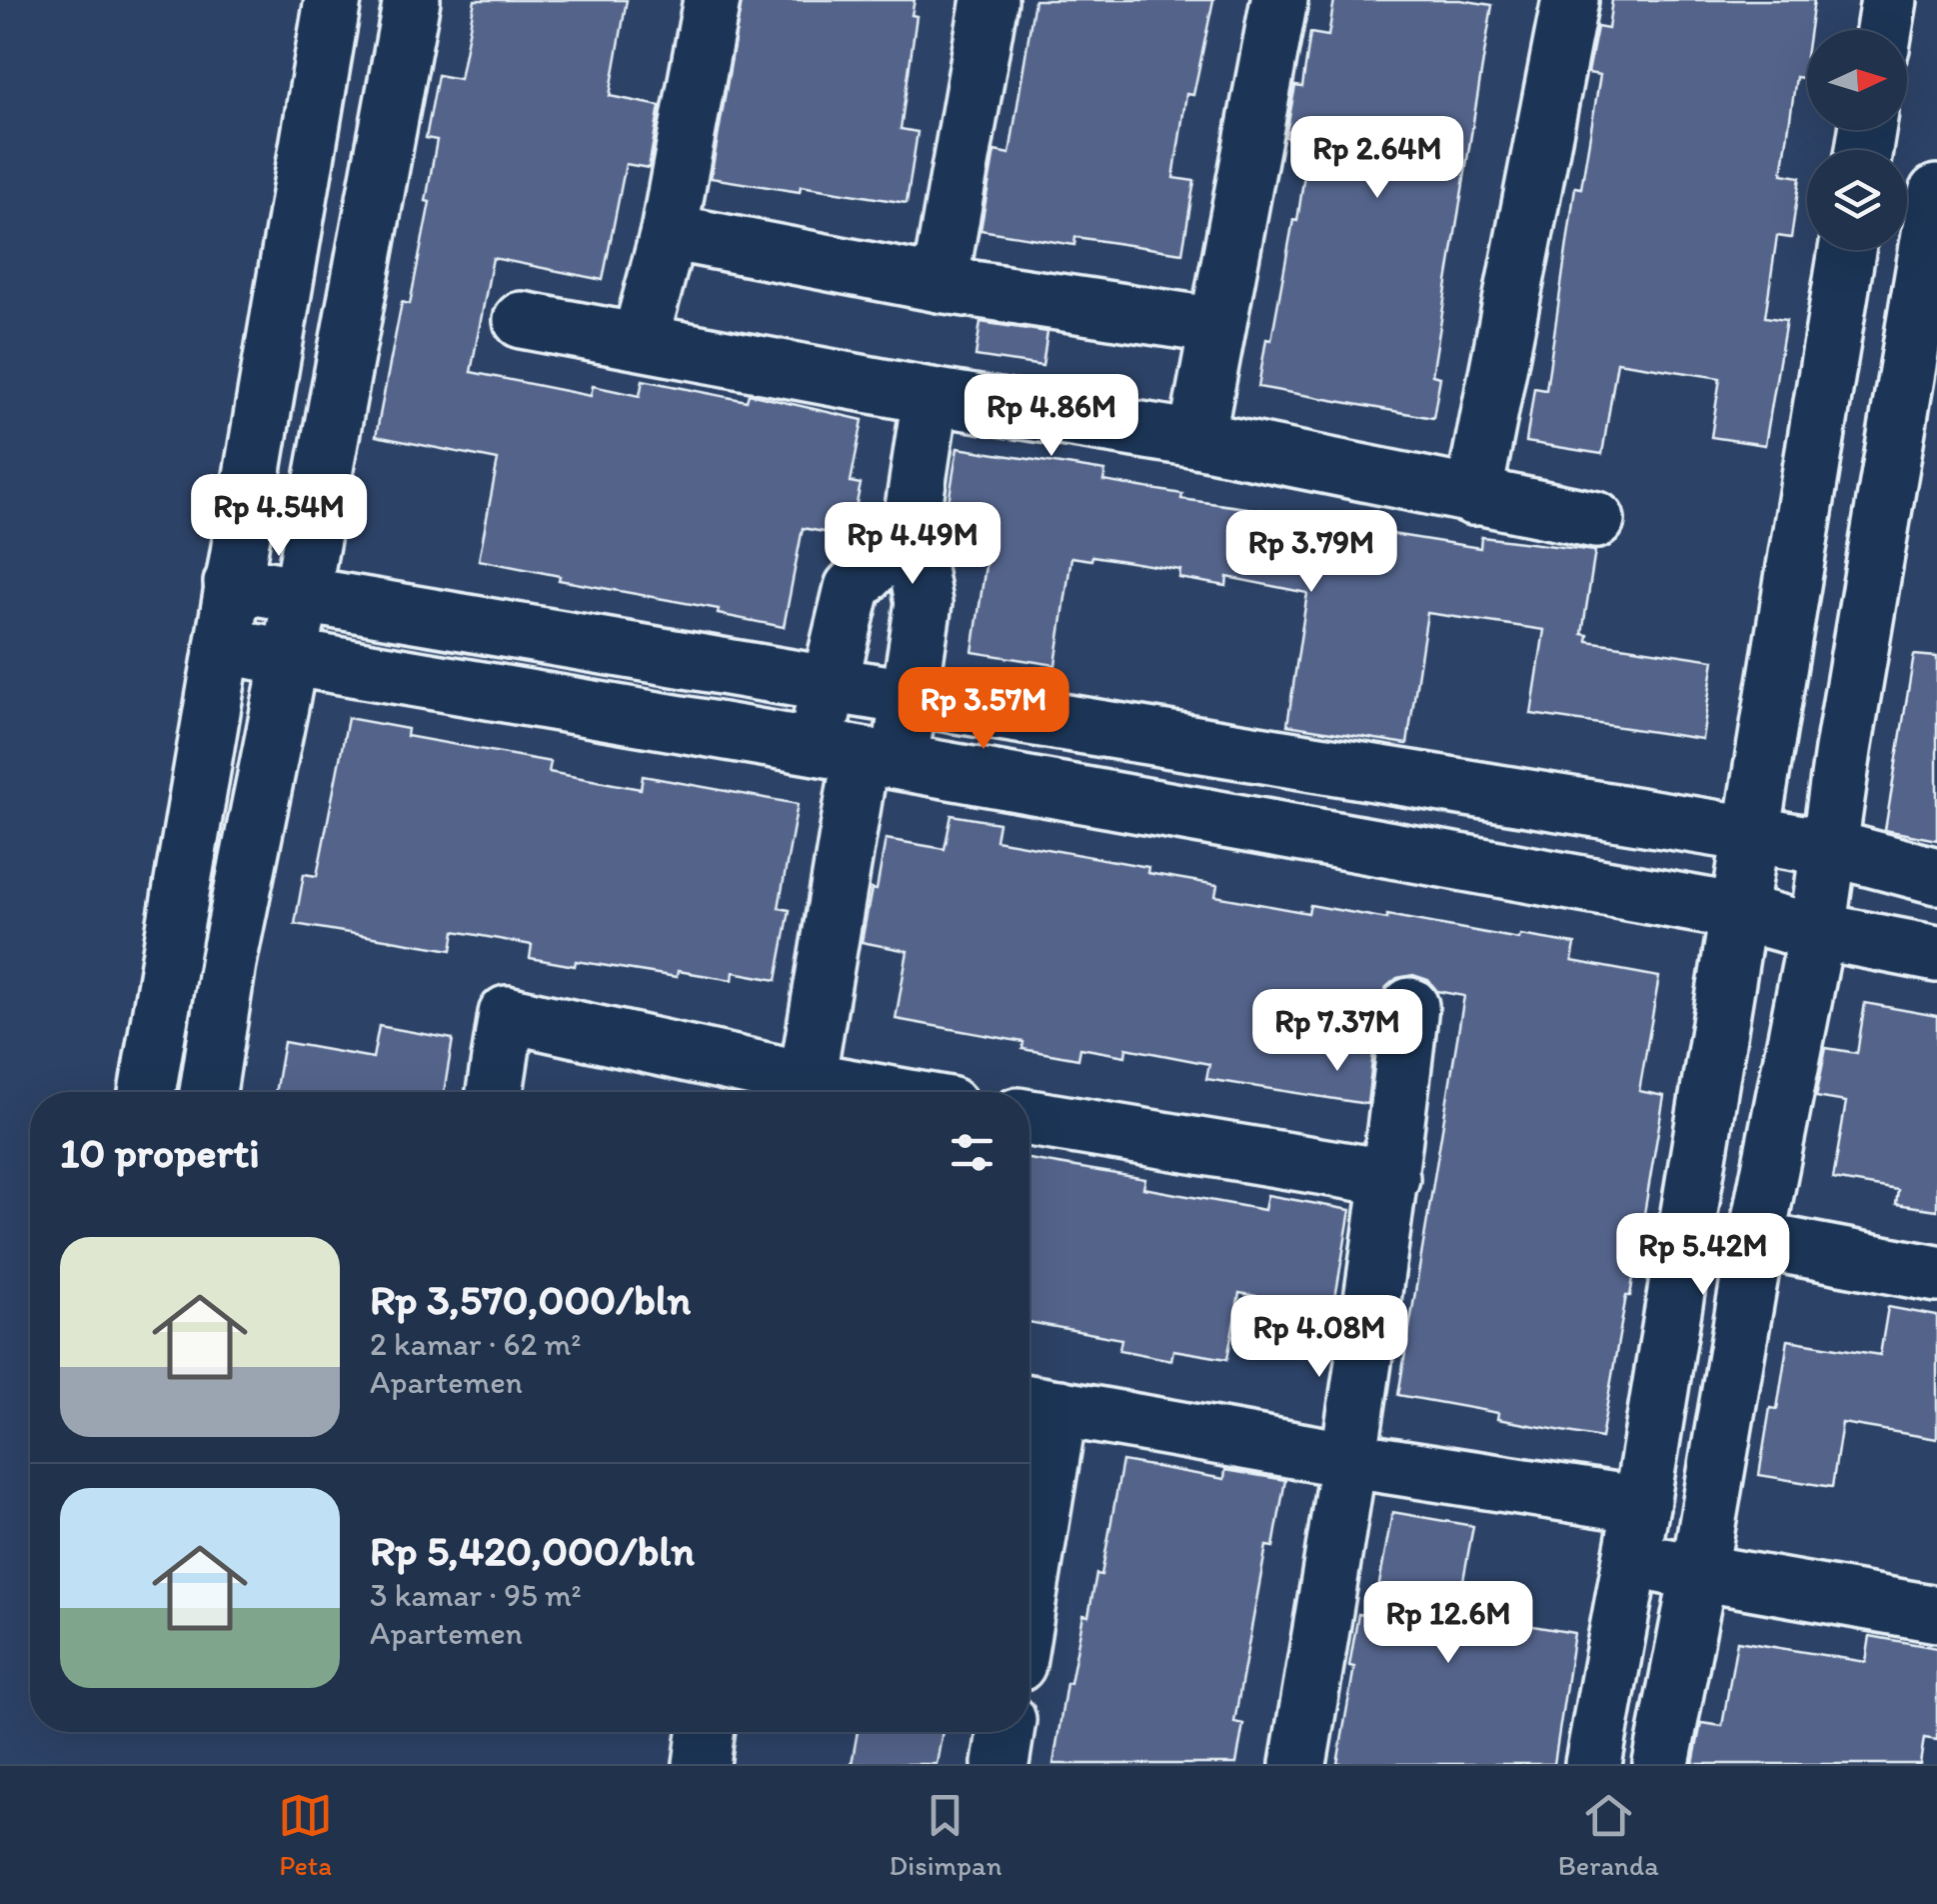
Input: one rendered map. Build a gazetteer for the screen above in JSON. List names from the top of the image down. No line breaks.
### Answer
{"north":"right","page":{"price":["Rp 2.64M","Rp 4.86M","Rp 4.54M","Rp 4.49M","Rp 3.79M","Rp 3.57M","Rp 7.37M","Rp 5.42M","Rp 4.08M","Rp 12.6M"],"heading":"10 properti","list":[{"name":"Rp 3,570,000/bln","note":"2 kamar · 62 m² · Apartemen"},{"name":"Rp 5,420,000/bln","note":"3 kamar · 95 m² · Apartemen"}],"tabs":["Peta","Disimpan","Beranda"]}}
